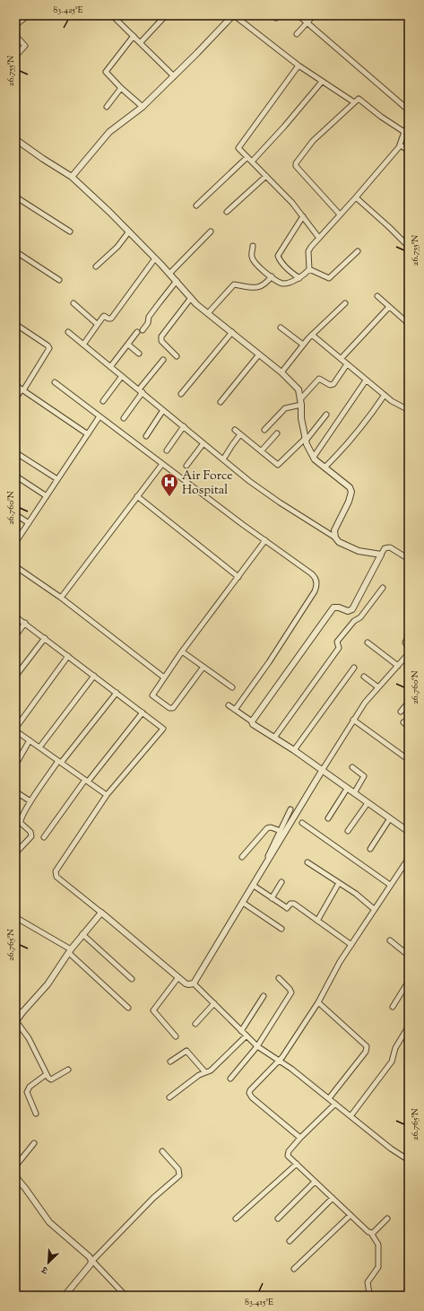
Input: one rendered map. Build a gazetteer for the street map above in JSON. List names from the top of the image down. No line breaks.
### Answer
{"places":{"hospital":["Air Force Hospital"]},"north":"bottom left","coordinates":["83.425°E","26.755°N","26.760°N","26.765°N","83.415°E"]}
